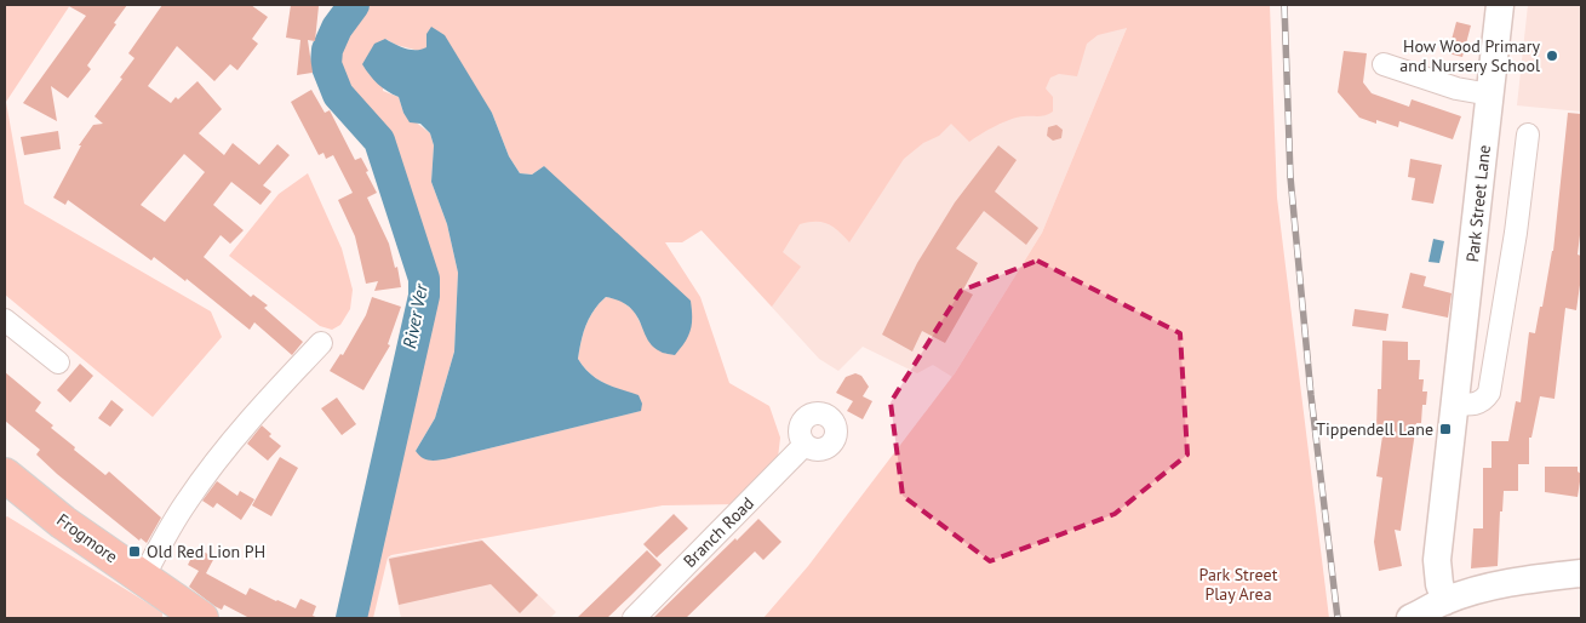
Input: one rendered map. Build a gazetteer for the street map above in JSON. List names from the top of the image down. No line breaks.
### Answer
{"streets":{"main road":["Frogmore"],"street":["Park Street Lane","Branch Road"]},"water":["River Ver"],"parks":["Park Street Play Area"],"places":{"other":["How Wood Primary and Nursery School"],"transit":["Tippendell Lane","Old Red Lion PH"]}}
